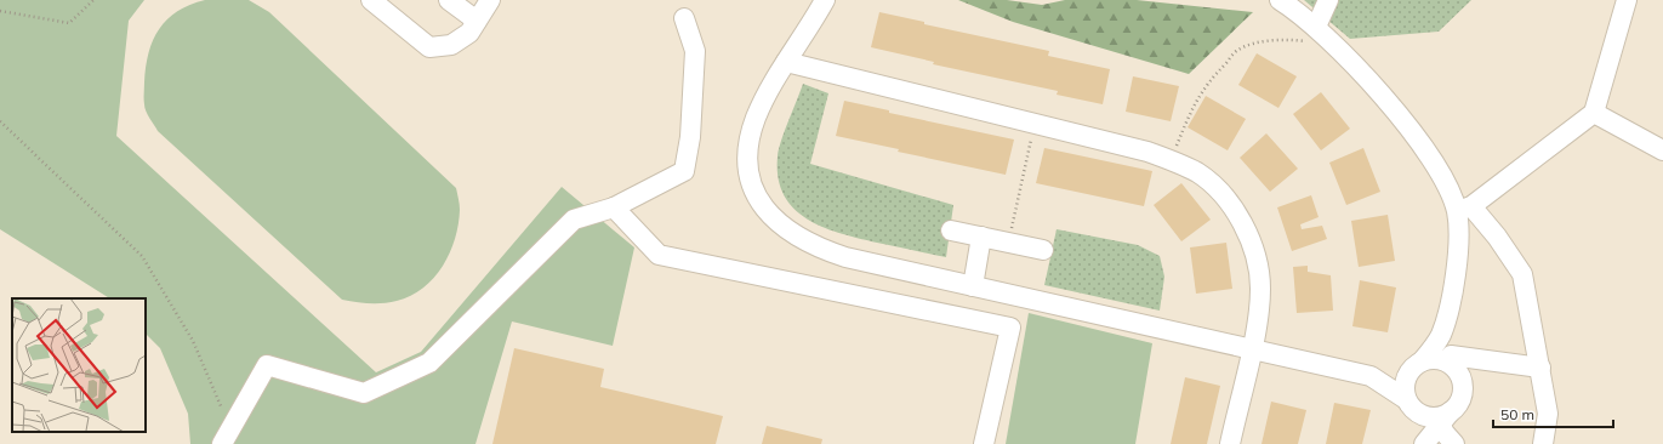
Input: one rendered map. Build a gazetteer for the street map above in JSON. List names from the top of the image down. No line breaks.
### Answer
{"scale_bar":"50 m"}
